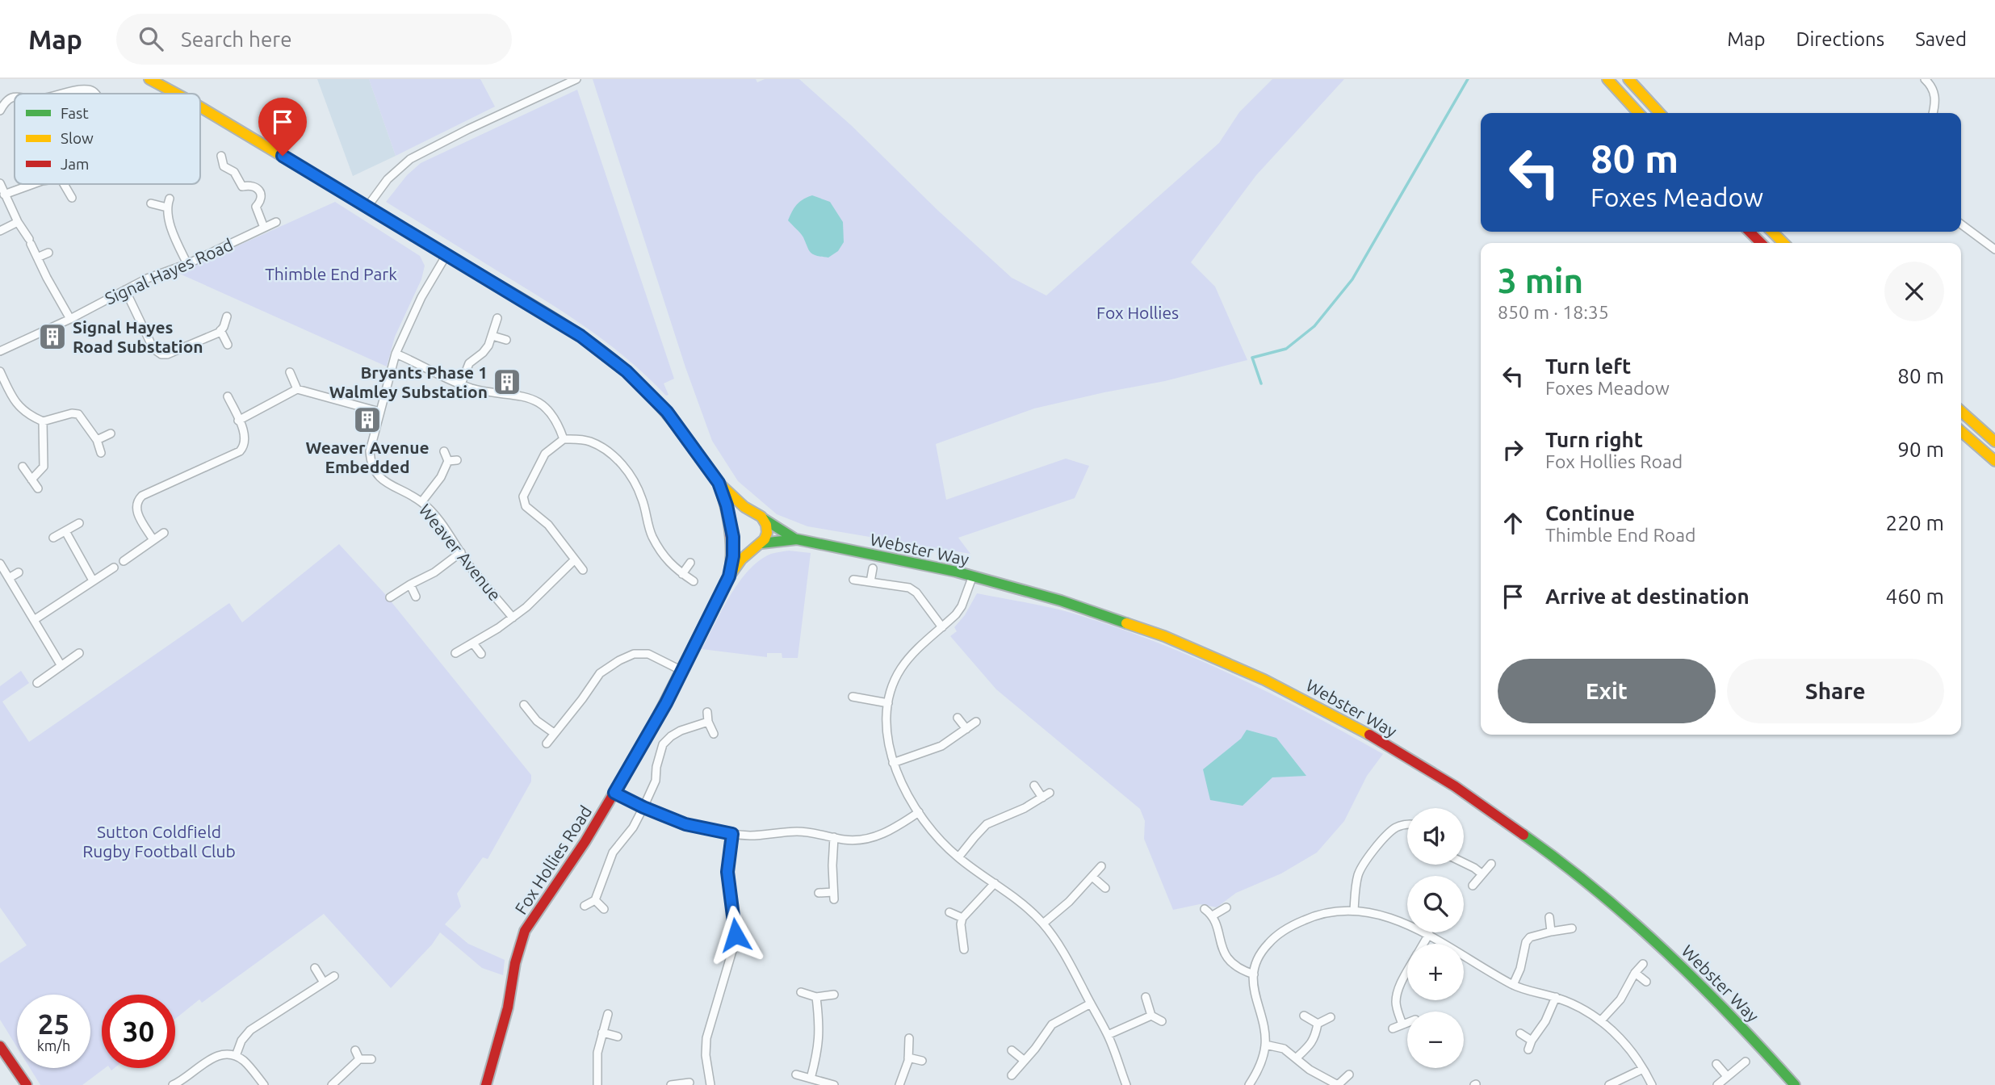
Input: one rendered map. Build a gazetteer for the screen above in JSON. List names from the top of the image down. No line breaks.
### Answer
{"streets":{"main road":["Webster Way","Fox Hollies Road"],"street":["Signal Hayes Road","Weaver Avenue"]},"crossings":[["Webster Way","Fox Hollies Road"]],"parks":["Thimble End Park","Fox Hollies","Sutton Coldfield Rugby Football Club"],"places":{"building":["Signal Hayes Road Substation","Bryants Phase 1 Walmley Substation","Weaver Avenue Embedded"]},"legend":["Fast","Slow","Jam"],"page":{"header":"Map","search":"Search here","nav":["Map","Directions","Saved"],"turn":["80 m","Foxes Meadow"],"heading":["3 min","850 m · 18:35"],"list":[{"name":"Turn left","note":"Foxes Meadow","value":"80 m"},{"name":"Turn right","note":"Fox Hollies Road","value":"90 m"},{"name":"Continue","note":"Thimble End Road","value":"220 m"},{"name":"Arrive at destination","value":"460 m"}],"buttons":["Exit","Share"],"map_buttons":["+","−"],"speed":"25 km/h","limit":"30"}}
